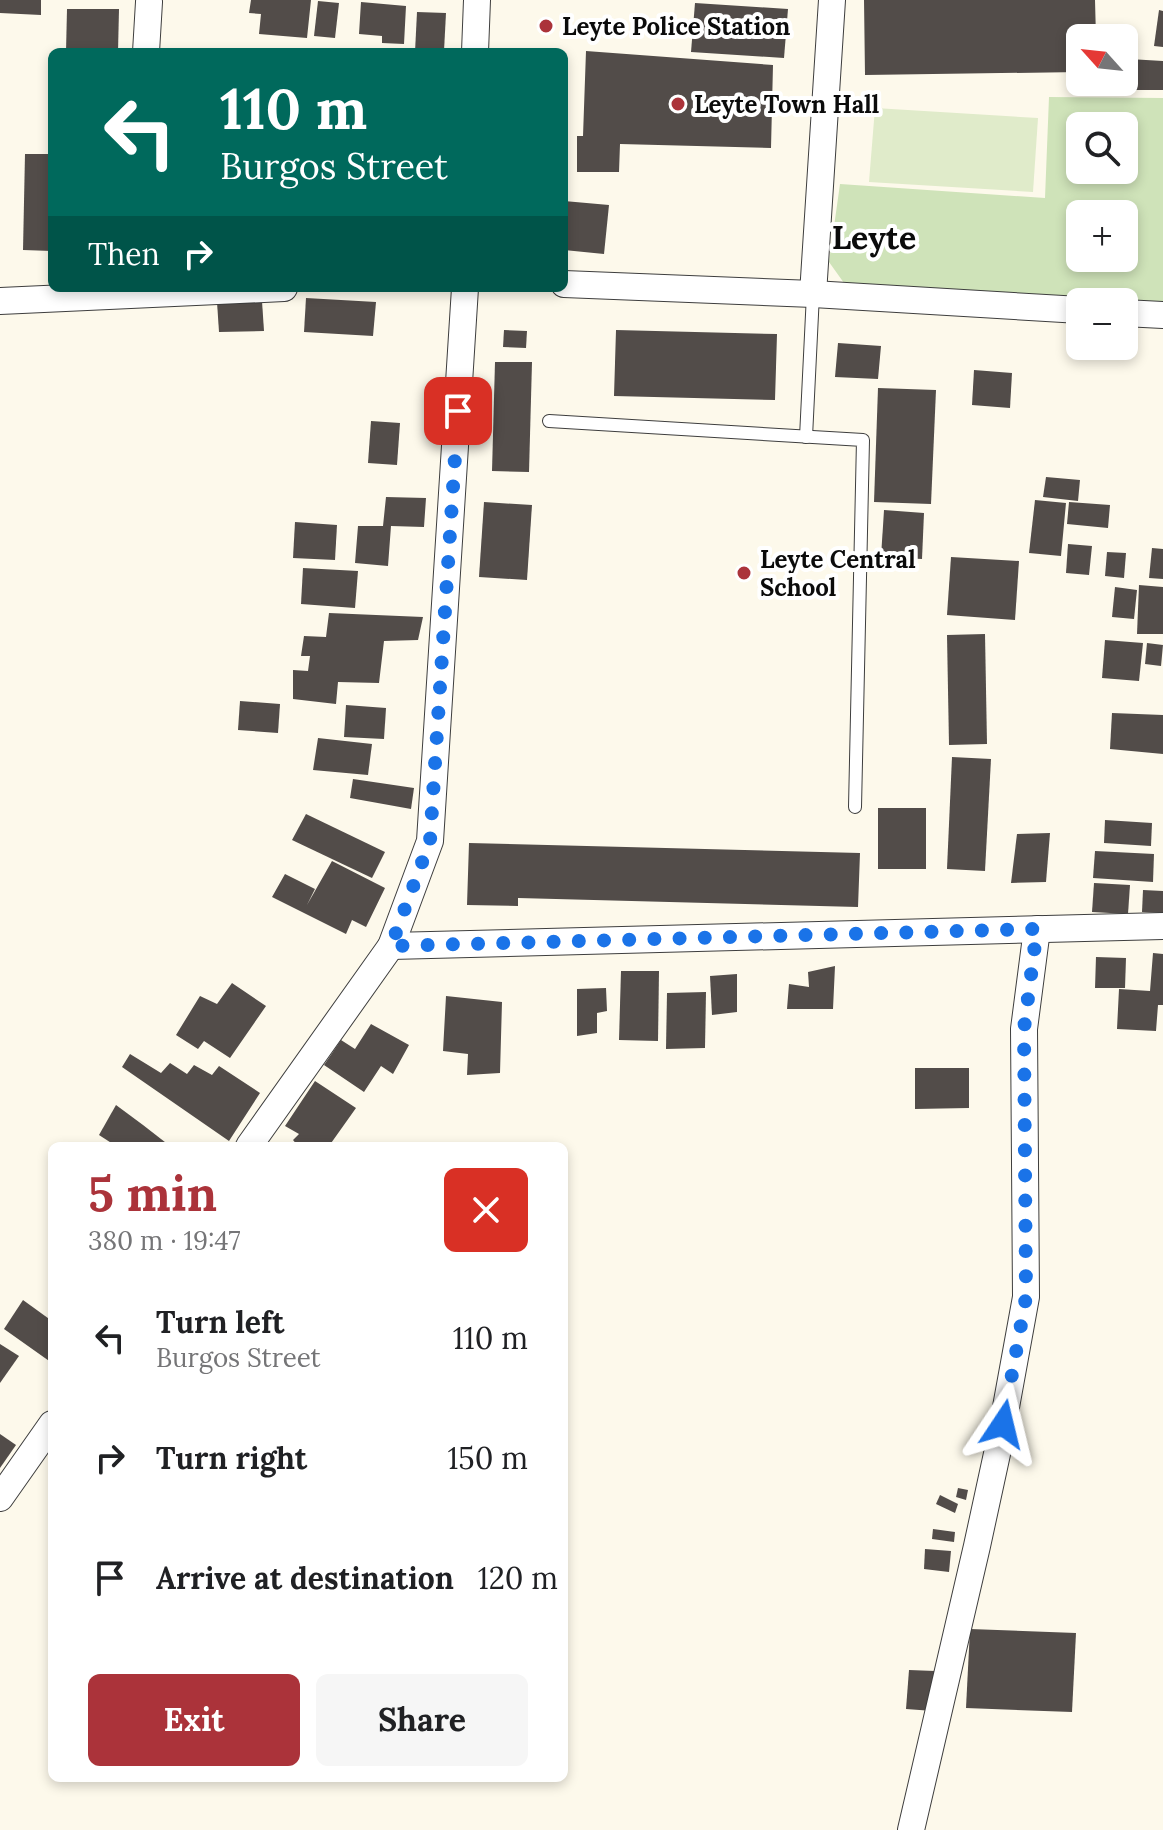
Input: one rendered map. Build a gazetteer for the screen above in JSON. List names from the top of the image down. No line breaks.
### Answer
{"districts":["Leyte"],"places":["Leyte Police Station","Leyte Town Hall","Leyte Central School"],"north":"top left","page":{"map_buttons":["+","−"],"turn":["110 m","Burgos Street"],"then":"Then","heading":["5 min","380 m · 19:47"],"list":[{"name":"Turn left","note":"Burgos Street","value":"110 m"},{"name":"Turn right","value":"150 m"},{"name":"Arrive at destination","value":"120 m"}],"buttons":["Exit","Share"]}}
